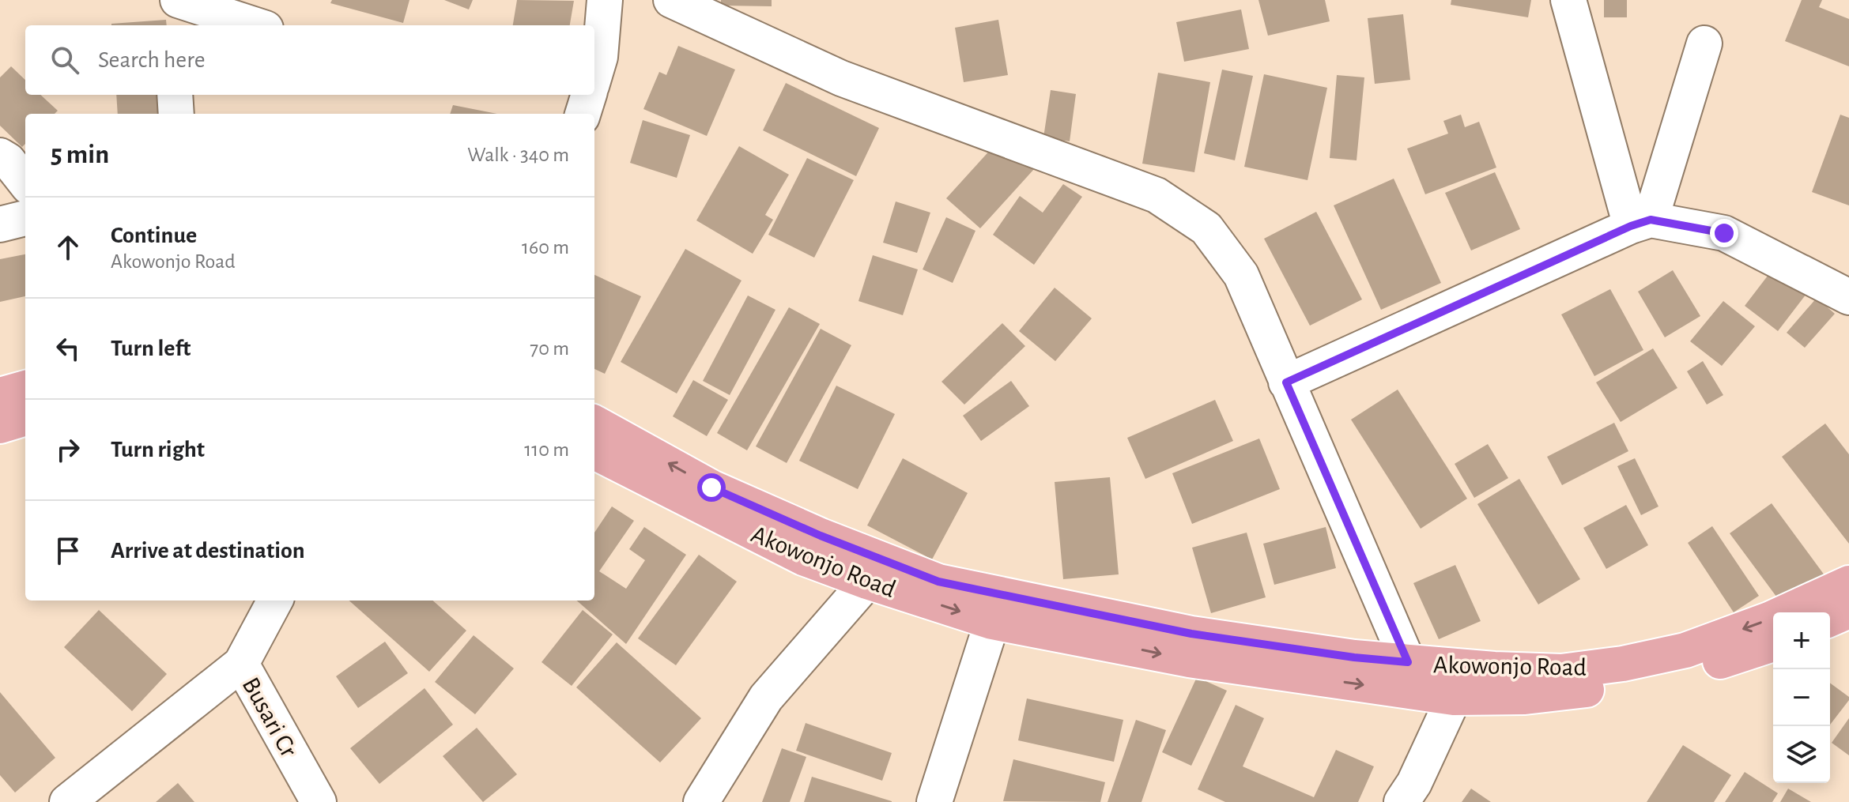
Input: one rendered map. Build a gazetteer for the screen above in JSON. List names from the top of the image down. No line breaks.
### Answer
{"streets":{"main road":["Akowonjo Road"],"street":["Busari Cr"]},"page":{"search":"Search here","heading":["5 min","Walk · 340 m"],"list":[["Continue","Akowonjo Road","160 m"],["Turn left","70 m"],["Turn right","110 m"],"Arrive at destination"],"map_buttons":["+","−"]}}
